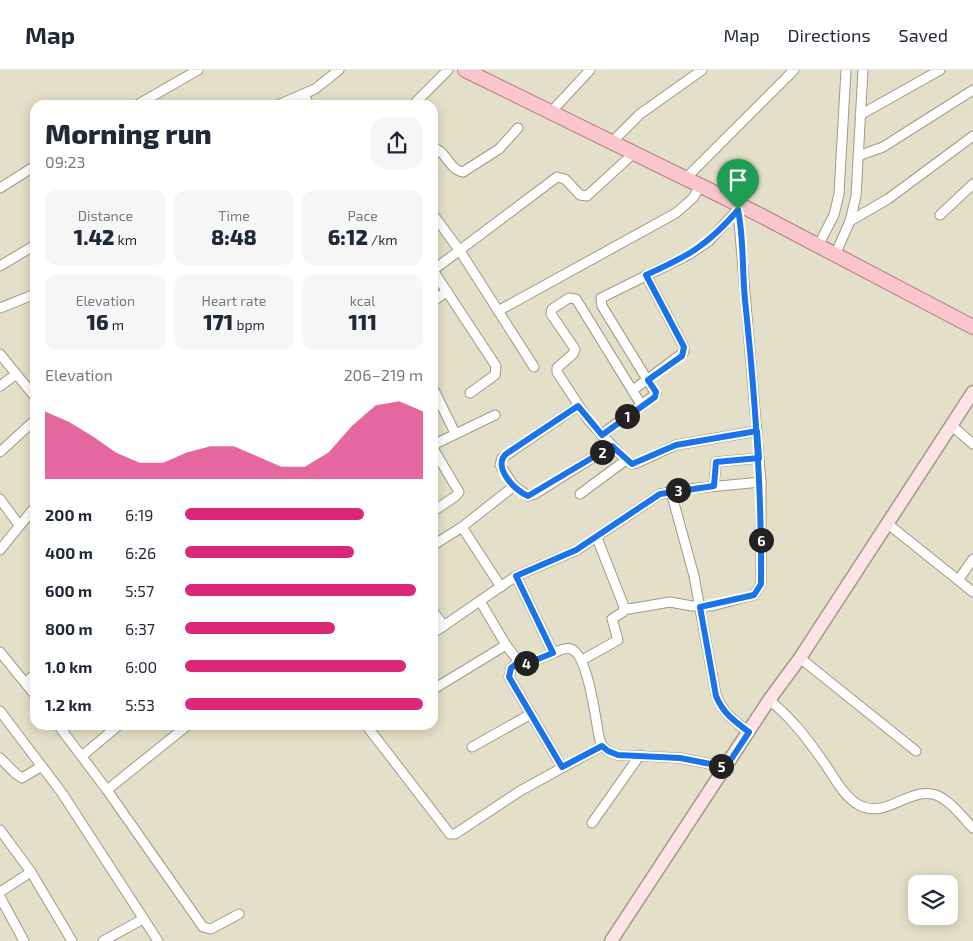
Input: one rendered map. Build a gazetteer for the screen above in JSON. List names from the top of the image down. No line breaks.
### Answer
{"page":{"header":"Map","nav":["Map","Directions","Saved"],"heading":["Morning run","09:23"],"stats":[["Distance","1.42 km"],["Time","8:48"],["Pace","6:12 /km"],["Elevation","16 m"],["Heart rate","171 bpm"],["kcal","111"]],"chart":["Elevation","206–219 m"],"pins":["1","2","3","6","4","5"],"list":[{"name":"200 m","note":"6:19"},{"name":"400 m","note":"6:26"},{"name":"600 m","note":"5:57"},{"name":"800 m","note":"6:37"},{"name":"1.0 km","note":"6:00"},{"name":"1.2 km","note":"5:53"}]}}
